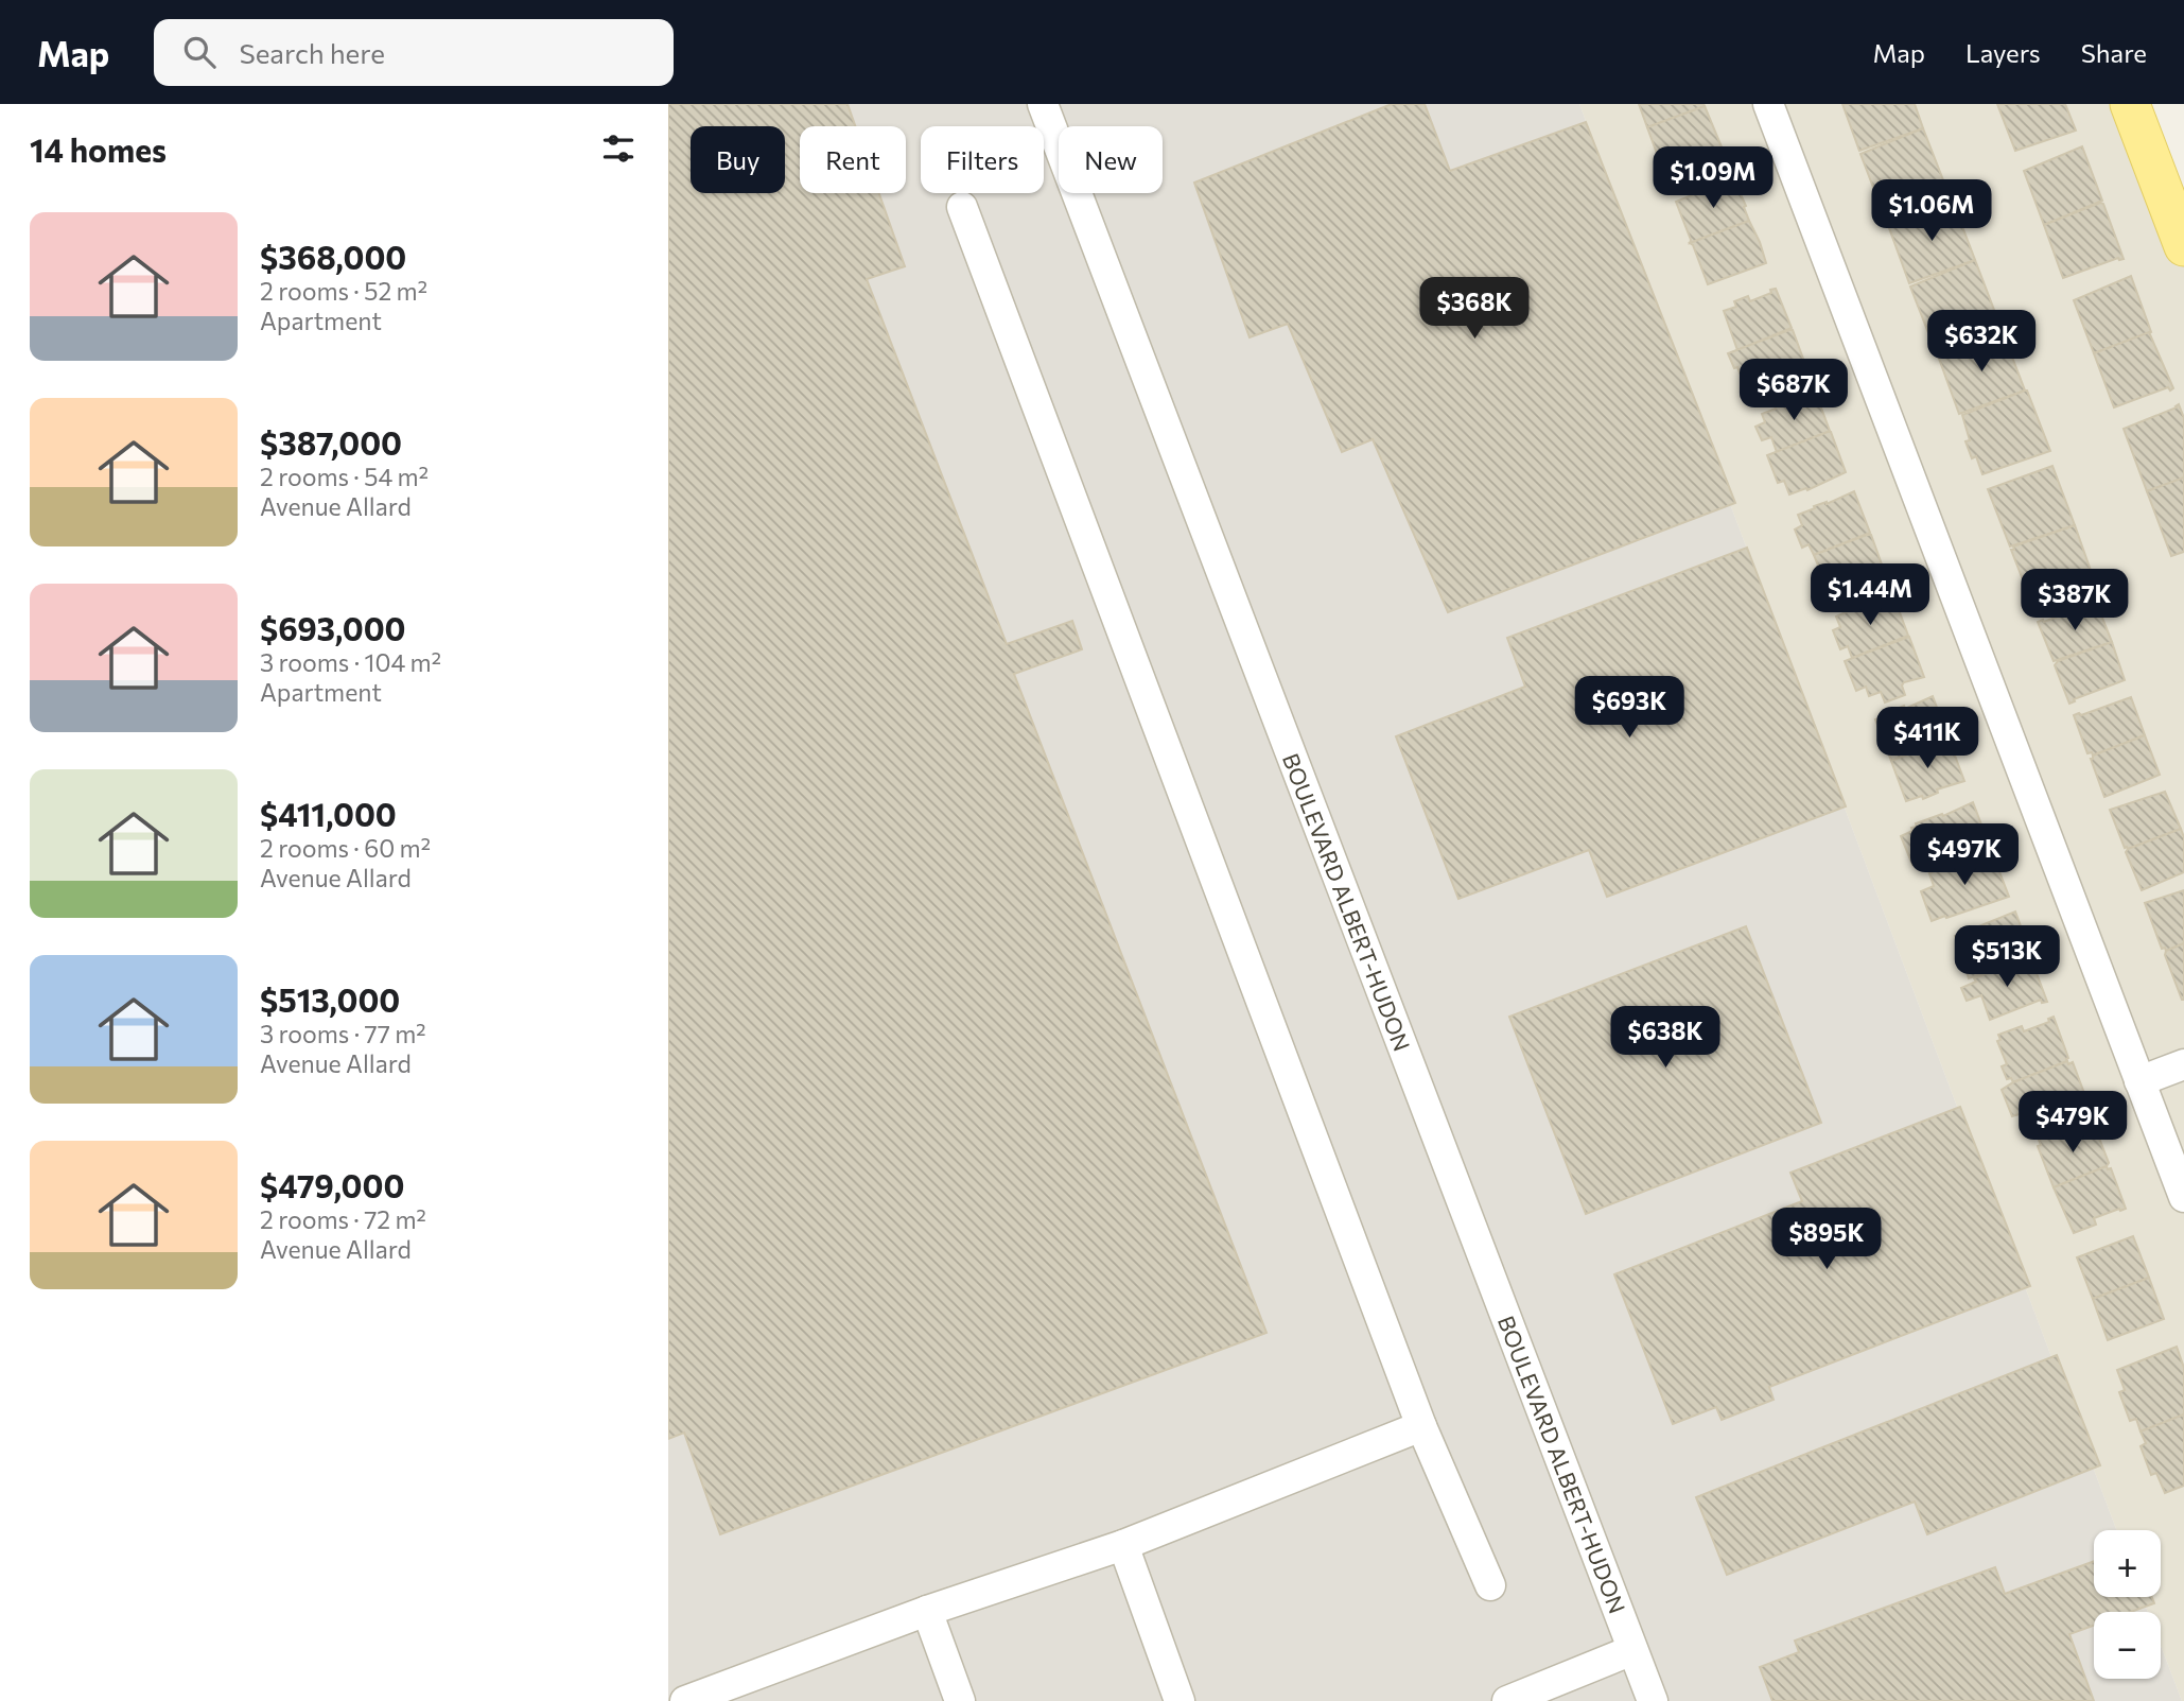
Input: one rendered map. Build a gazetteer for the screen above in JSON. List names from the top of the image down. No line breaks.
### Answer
{"streets":{"street":["BOULEVARD ALBERT-HUDON"]},"page":{"header":"Map","search":"Search here","nav":["Map","Layers","Share"],"heading":"14 homes","chip":["Buy","Rent","Filters","New"],"price":["$1.09M","$1.06M","$368K","$632K","$687K","$1.44M","$387K","$693K","$411K","$497K","$513K","$638K","$479K","$895K"],"list":[{"name":"$368,000","note":"2 rooms · 52 m² · Apartment"},{"name":"$387,000","note":"2 rooms · 54 m² · Avenue Allard"},{"name":"$693,000","note":"3 rooms · 104 m² · Apartment"},{"name":"$411,000","note":"2 rooms · 60 m² · Avenue Allard"},{"name":"$513,000","note":"3 rooms · 77 m² · Avenue Allard"},{"name":"$479,000","note":"2 rooms · 72 m² · Avenue Allard"}],"map_buttons":["+","−"]}}
